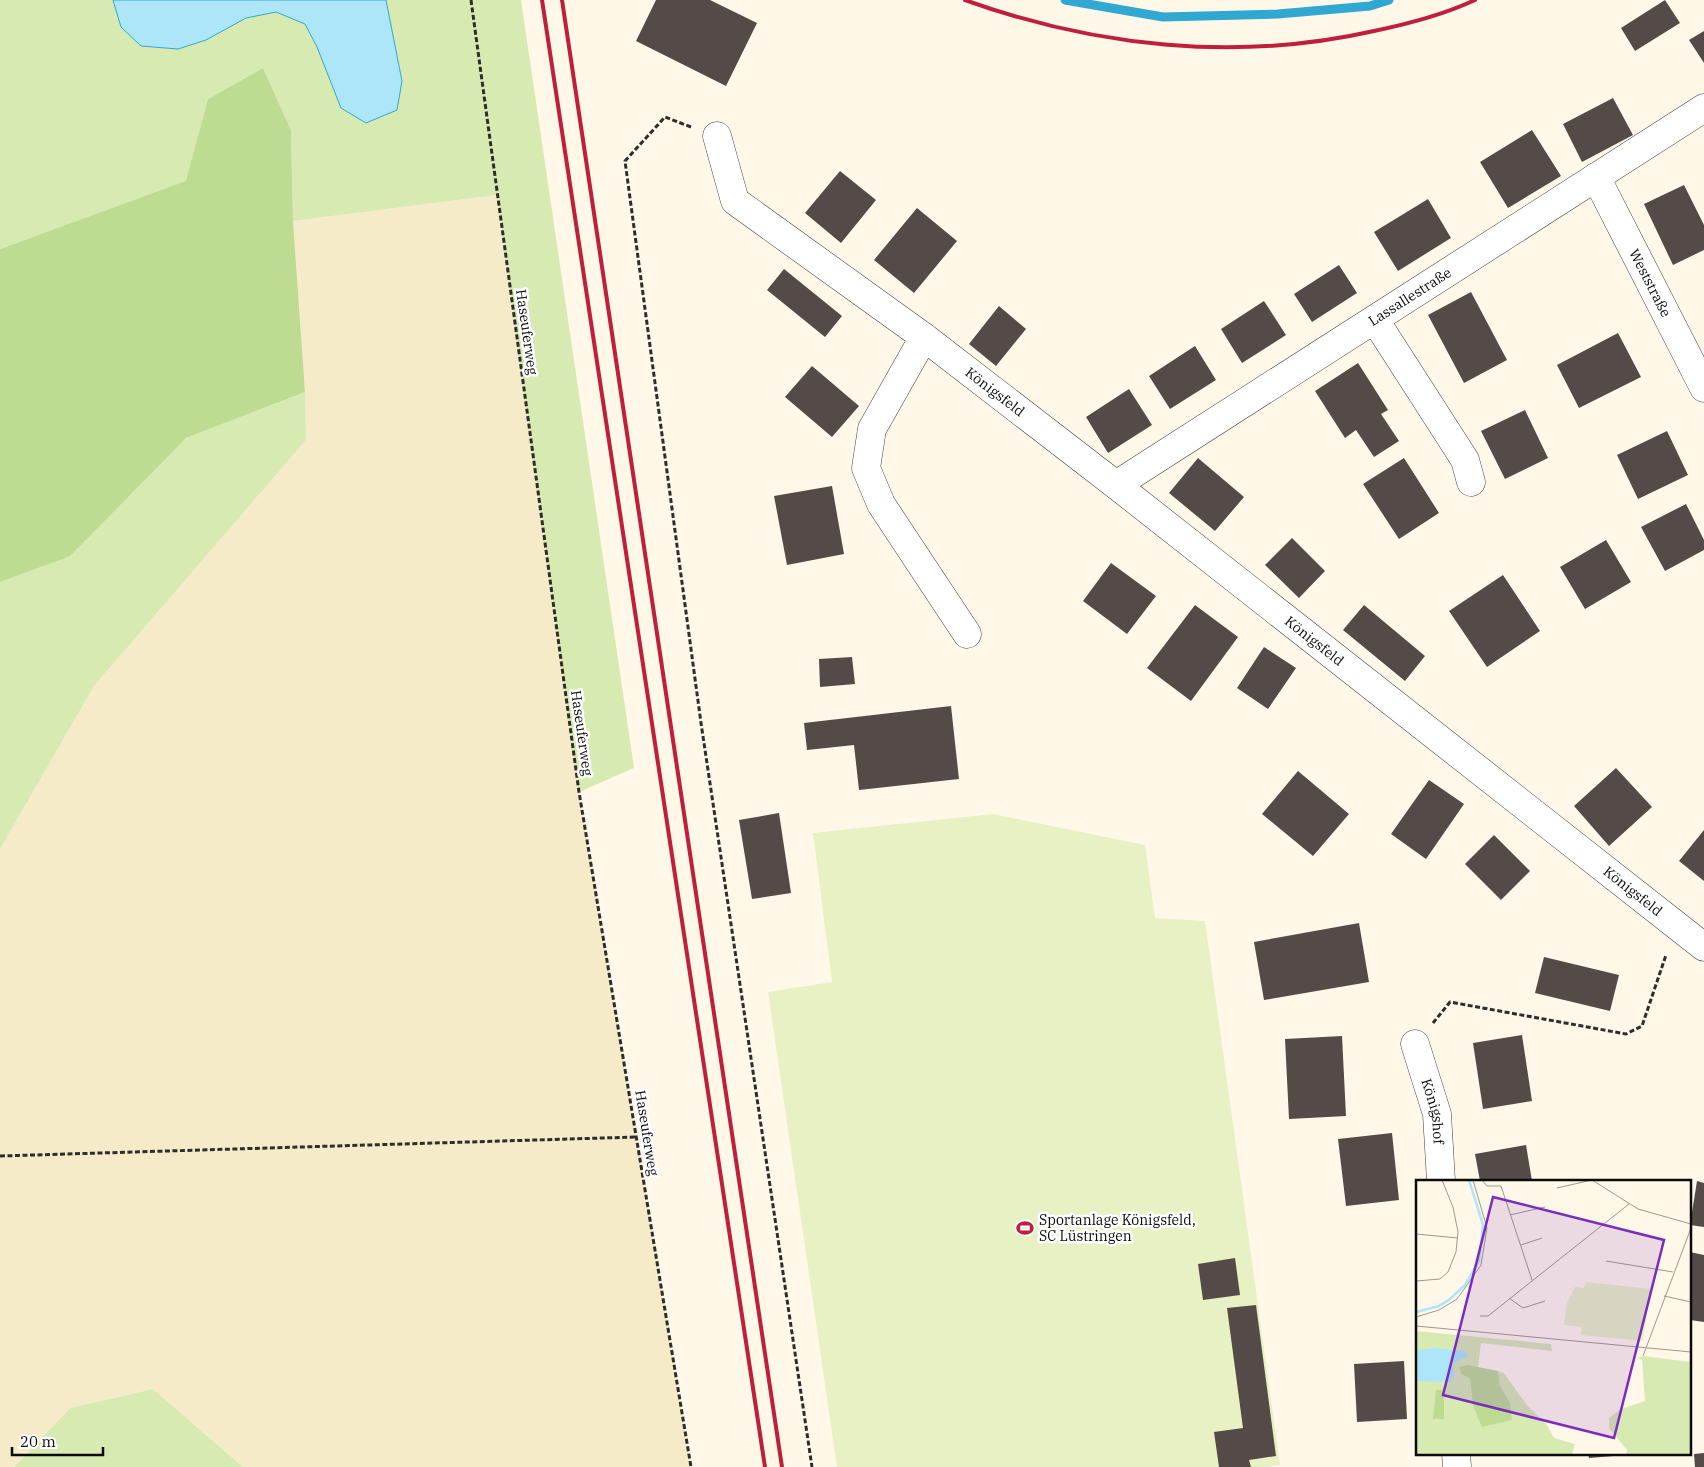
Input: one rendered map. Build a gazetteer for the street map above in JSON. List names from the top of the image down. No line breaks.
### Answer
{"streets":{"street":["Weststraße","Lassallestraße","Königsfeld","Königshof"],"path":["Haseuferweg"]},"crossings":[["Weststraße","Lassallestraße"],["Lassallestraße","Königsfeld"]],"places":{"sports":["Sportanlage Königsfeld, SC Lüstringen"]},"scale_bar":"20 m"}
